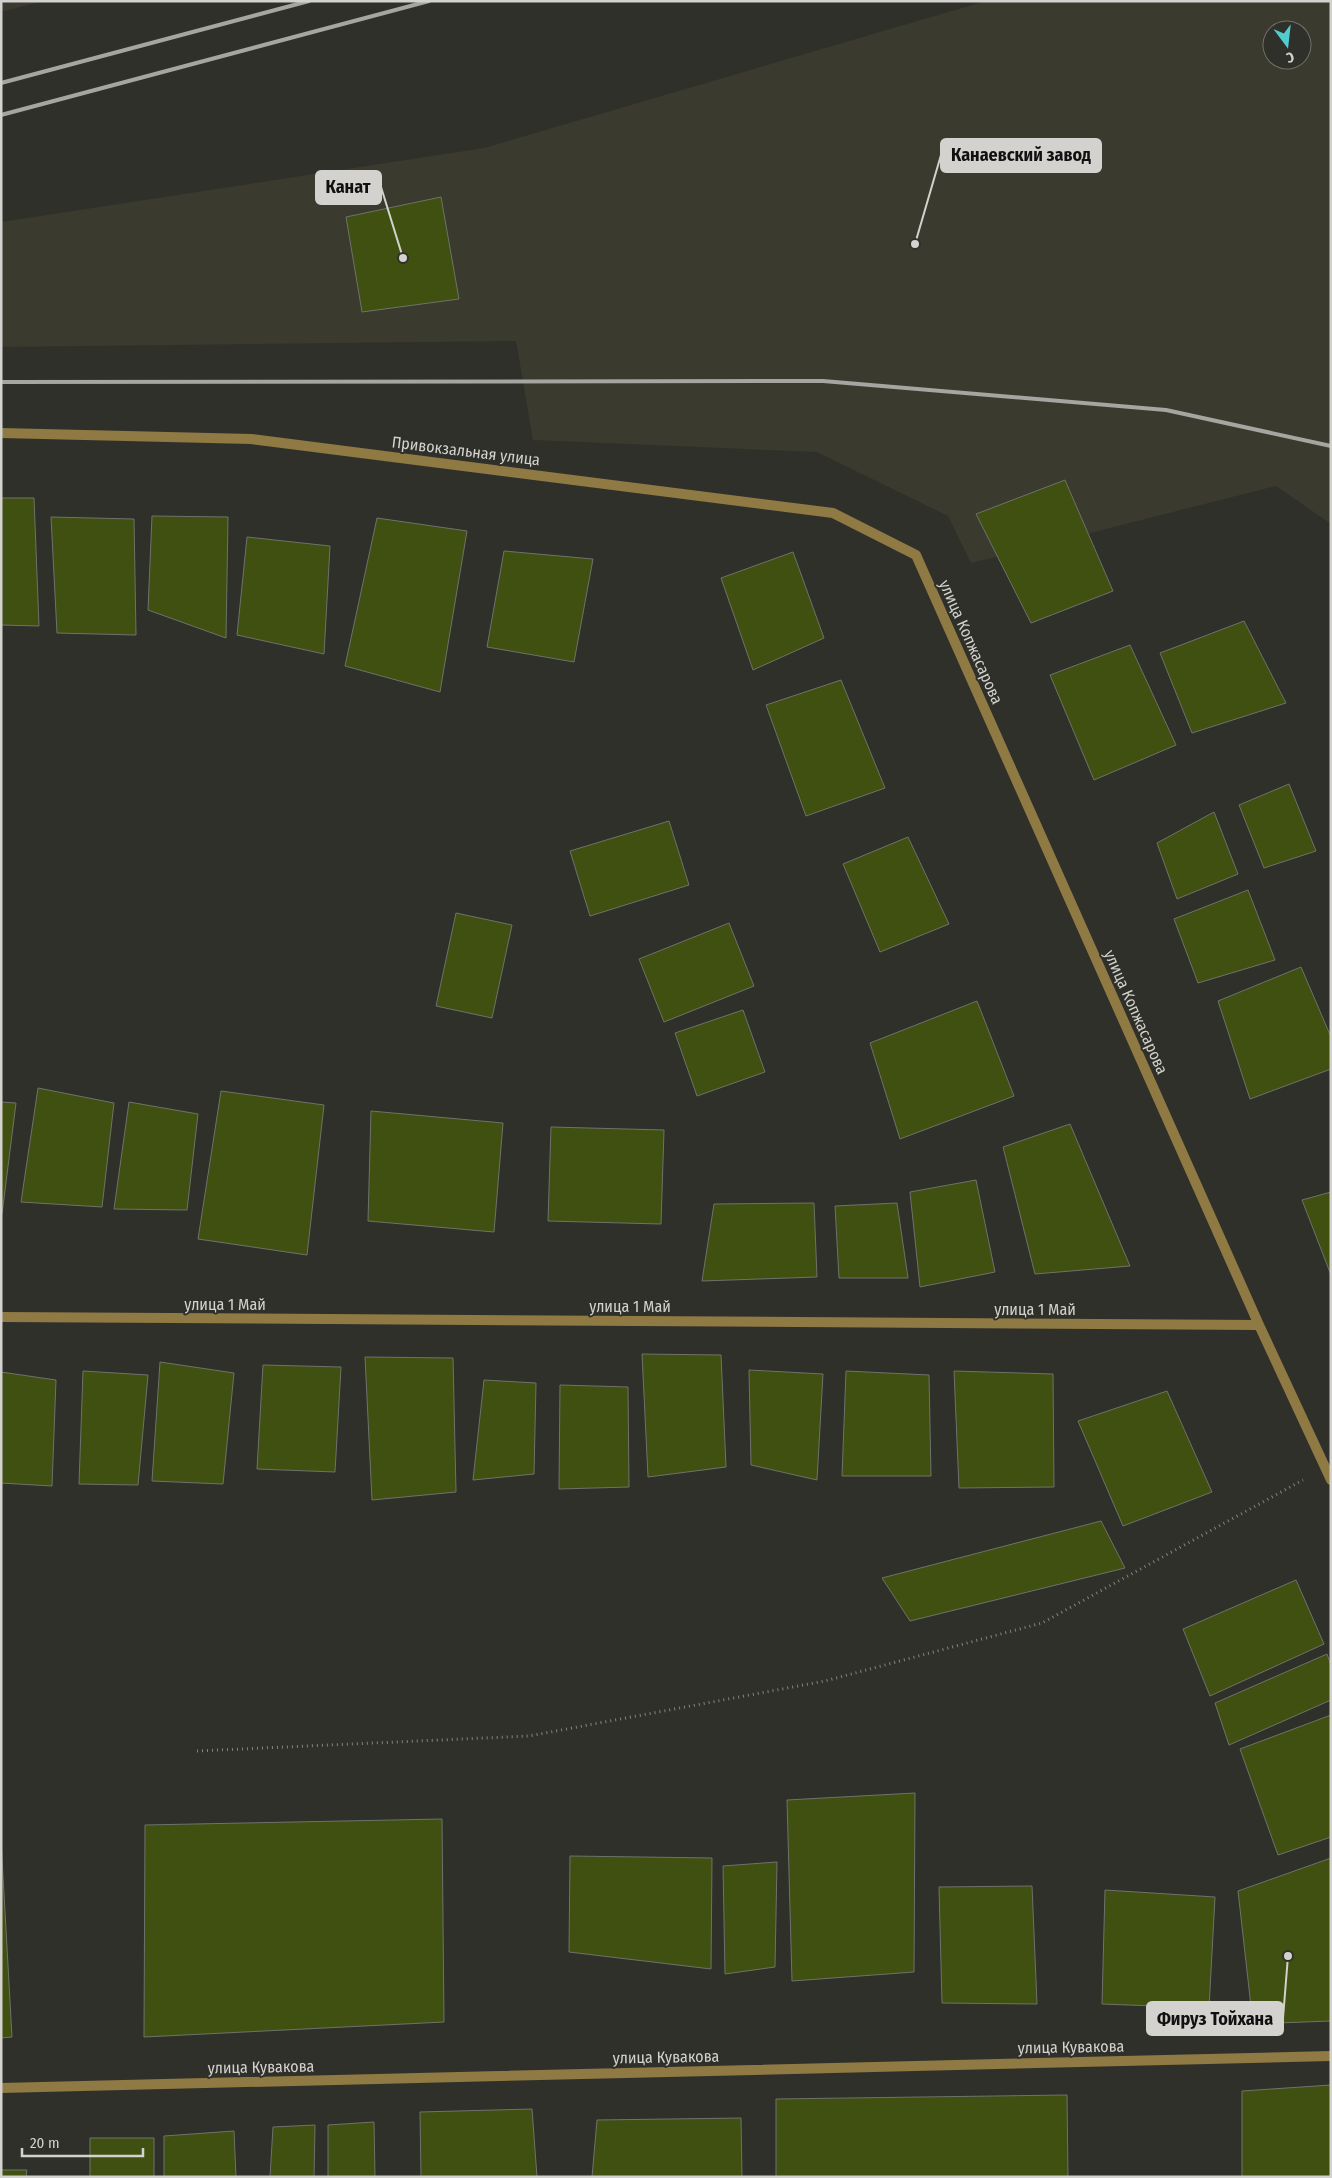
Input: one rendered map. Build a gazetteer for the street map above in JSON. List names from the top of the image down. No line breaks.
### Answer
{"streets":{"street":["Привокзальная улица","улица Копжасарова","улица 1 Май","улица Кувакова"]},"crossings":[["Привокзальная улица","улица Копжасарова"],["улица Копжасарова","улица 1 Май"]],"places":["Канаевский завод","Канат","Фируз Тойхана"],"scale_bar":"20 m","north":"bottom"}
